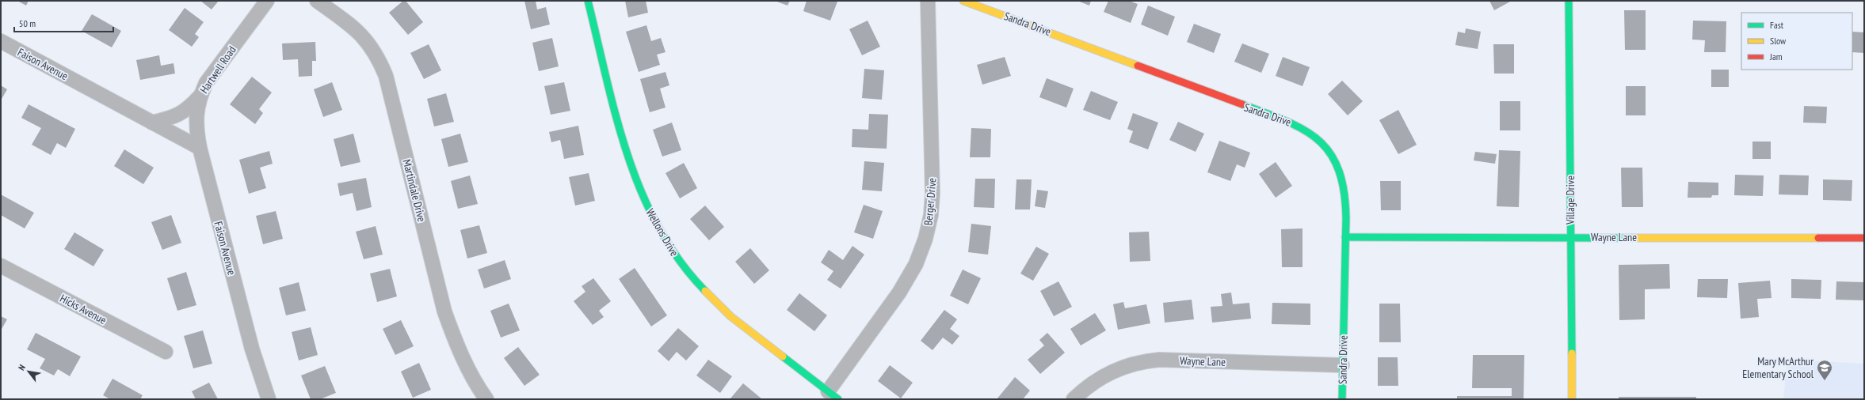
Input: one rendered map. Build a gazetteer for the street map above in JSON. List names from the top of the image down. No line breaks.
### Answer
{"streets":{"street":["Sandra Drive","Faison Avenue","Hartwell Road","Martindale Drive","Village Drive","Berger Drive","Wellons Drive","Wayne Lane","Hicks Avenue"]},"crossings":[["Sandra Drive","Wayne Lane"],["Faison Avenue","Hartwell Road"],["Village Drive","Wayne Lane"],["Berger Drive","Wellons Drive"]],"places":{"school or university":["Mary McArthur Elementary School"]},"legend":["Fast","Slow","Jam"],"scale_bar":"50 m","north":"top left"}
